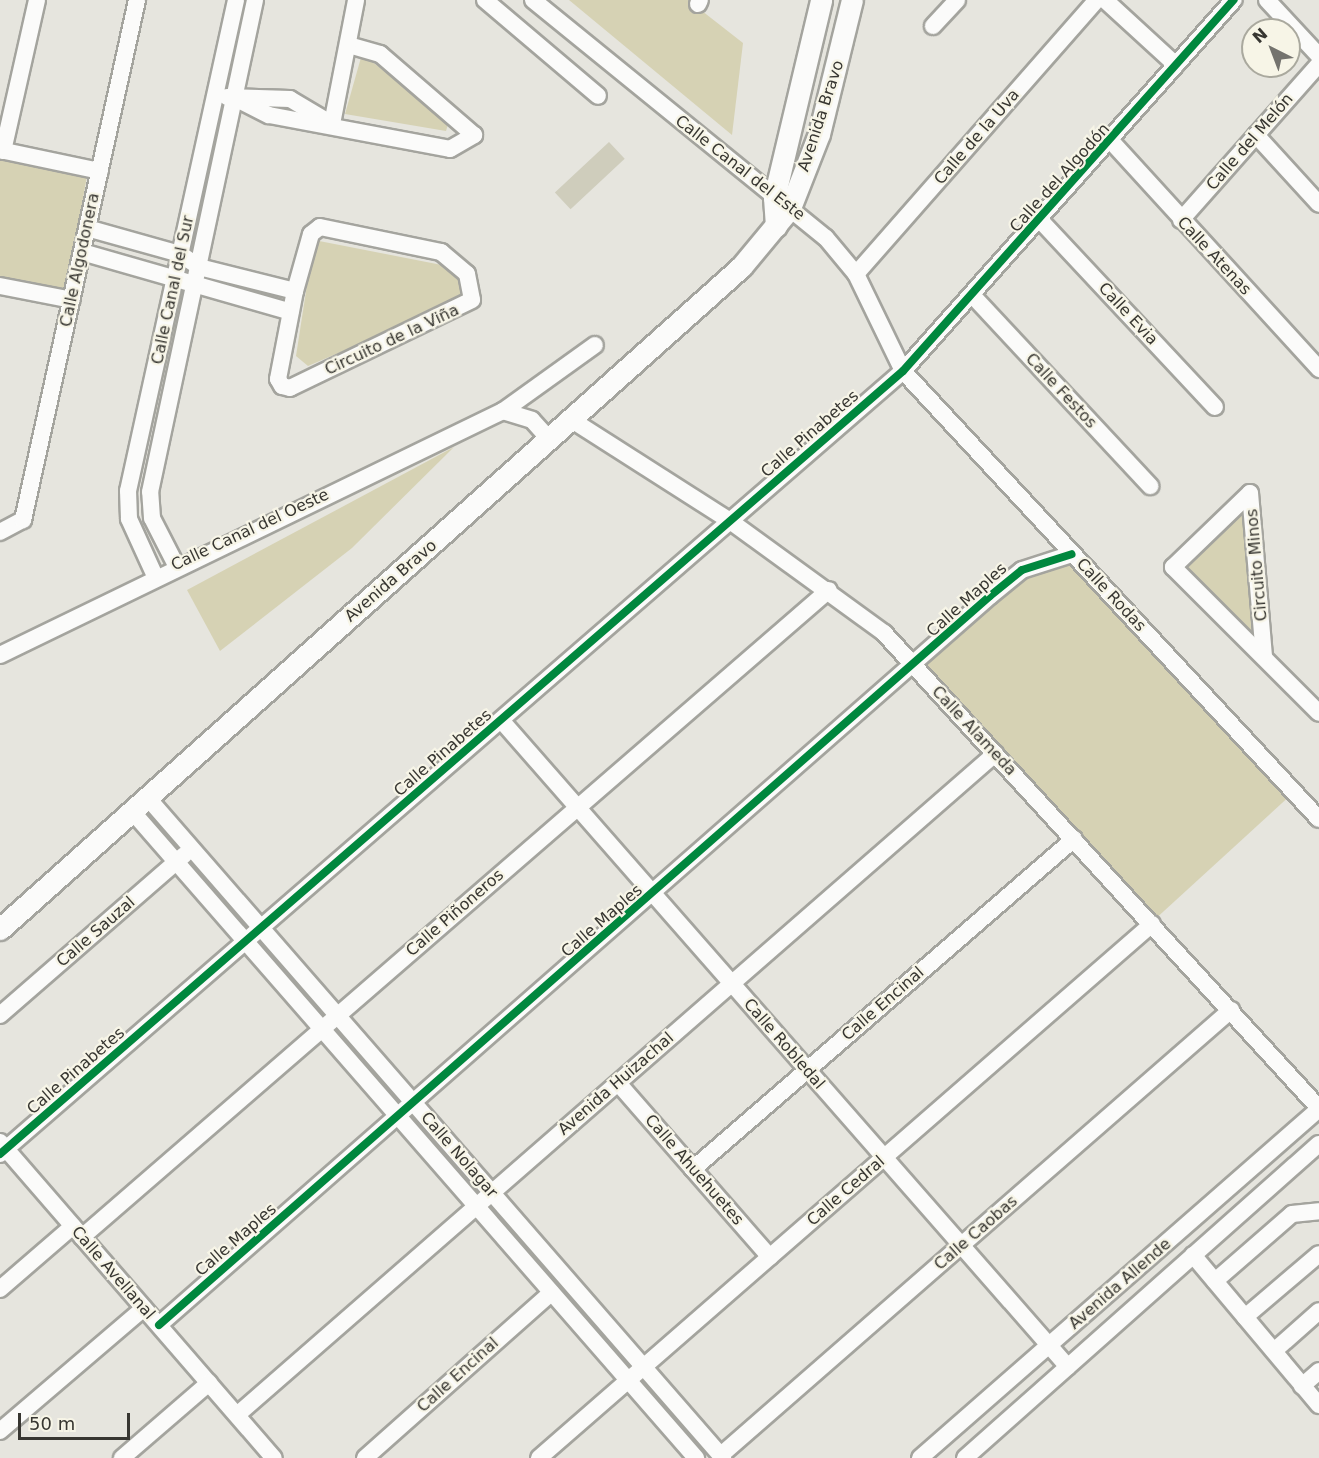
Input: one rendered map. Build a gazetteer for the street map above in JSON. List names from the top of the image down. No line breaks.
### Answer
{"streets":{"main road":["Avenida Bravo"],"street":["Calle de la Uva","Calle del Melón","Calle Canal del Este","Calle del Algodón","Calle Atenas","Calle Algodonera","Calle Canal del Sur","Calle Evia","Circuito de la Viña","Calle Festos","Calle Pinabetes","Calle Canal del Oeste","Circuito Minos","Calle Rodas","Calle Maples","Calle Alameda","Calle Piñoneros","Calle Sauzal","Calle Encinal","Calle Robledal","Avenida Huizachal","Calle Nolagar","Calle Ahuehuetes","Calle Cedral","Calle Caobas","Calle Avellanal","Avenida Allende"]},"crossings":[["Avenida Bravo","Calle Canal del Este"],["Avenida Bravo","Calle Alameda"],["Avenida Bravo","Calle Nolagar"],["Calle de la Uva","Calle Canal del Este"],["Calle del Melón","Calle Atenas"],["Calle Canal del Este","Calle del Algodón"],["Calle Canal del Este","Calle Pinabetes"],["Calle Canal del Este","Calle Rodas"],["Calle del Algodón","Calle Atenas"],["Calle del Algodón","Calle Evia"],["Calle del Algodón","Calle Festos"],["Calle del Algodón","Calle Pinabetes"],["Calle del Algodón","Calle Rodas"],["Calle Canal del Sur","Calle Canal del Oeste"],["Calle Pinabetes","Calle Rodas"],["Calle Pinabetes","Calle Alameda"],["Calle Pinabetes","Calle Robledal"],["Calle Pinabetes","Calle Nolagar"],["Calle Pinabetes","Calle Avellanal"],["Calle Rodas","Calle Maples"],["Calle Maples","Calle Alameda"],["Calle Maples","Calle Robledal"],["Calle Maples","Calle Nolagar"],["Calle Maples","Calle Avellanal"],["Calle Alameda","Calle Piñoneros"],["Calle Alameda","Calle Encinal"],["Calle Alameda","Avenida Huizachal"],["Calle Alameda","Calle Cedral"],["Calle Alameda","Calle Caobas"],["Calle Alameda","Avenida Allende"],["Calle Piñoneros","Calle Robledal"],["Calle Piñoneros","Calle Nolagar"],["Calle Piñoneros","Calle Avellanal"],["Calle Sauzal","Calle Nolagar"],["Calle Encinal","Calle Robledal"],["Calle Encinal","Calle Nolagar"],["Calle Encinal","Calle Ahuehuetes"],["Calle Robledal","Avenida Huizachal"],["Calle Robledal","Calle Cedral"],["Calle Robledal","Calle Caobas"],["Calle Robledal","Avenida Allende"],["Avenida Huizachal","Calle Nolagar"],["Avenida Huizachal","Calle Ahuehuetes"],["Avenida Huizachal","Calle Avellanal"],["Calle Nolagar","Calle Cedral"],["Calle Nolagar","Calle Caobas"],["Calle Ahuehuetes","Calle Cedral"]],"scale_bar":"50 m","north":"top left"}
